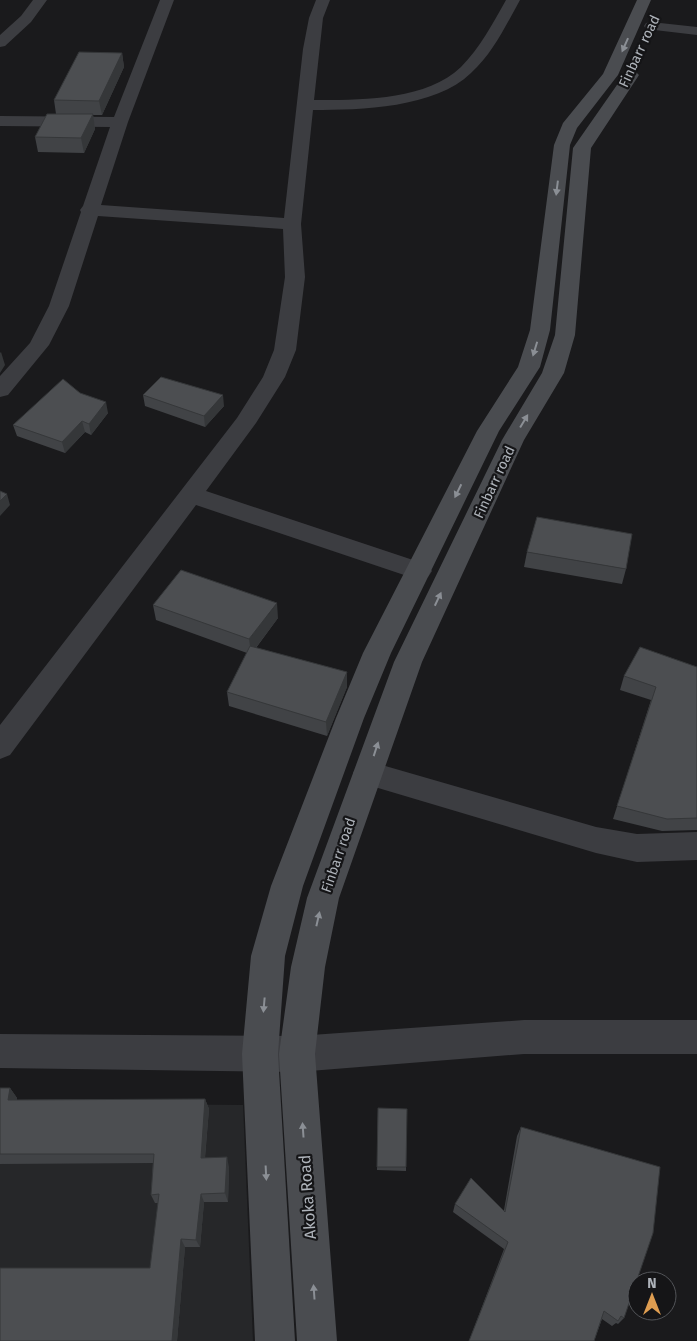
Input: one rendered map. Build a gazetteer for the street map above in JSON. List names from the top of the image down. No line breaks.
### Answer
{"streets":{"main road":["Finbarr road","Akoka Road"]},"crossings":[["Finbarr road","Akoka Road"]],"one_way":["Akoka Road"],"north":"top"}
